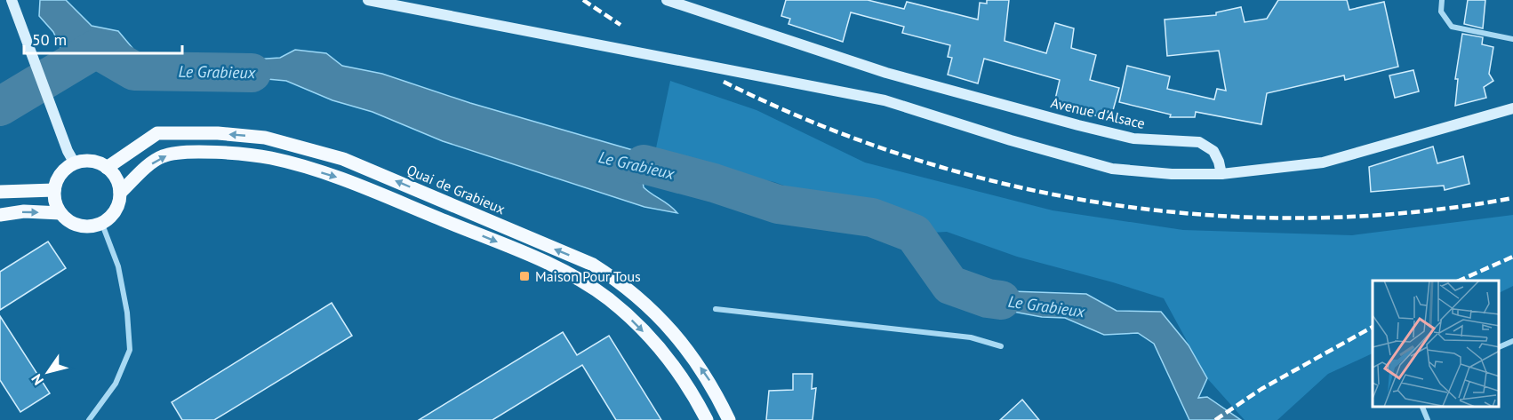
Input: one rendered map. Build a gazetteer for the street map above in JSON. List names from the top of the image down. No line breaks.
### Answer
{"streets":{"main road":["Avenue d'Alsace","Quai de Grabieux"]},"water":["Le Grabieux"],"places":{"transit":["Maison Pour Tous"]},"scale_bar":"50 m","north":"bottom left"}
